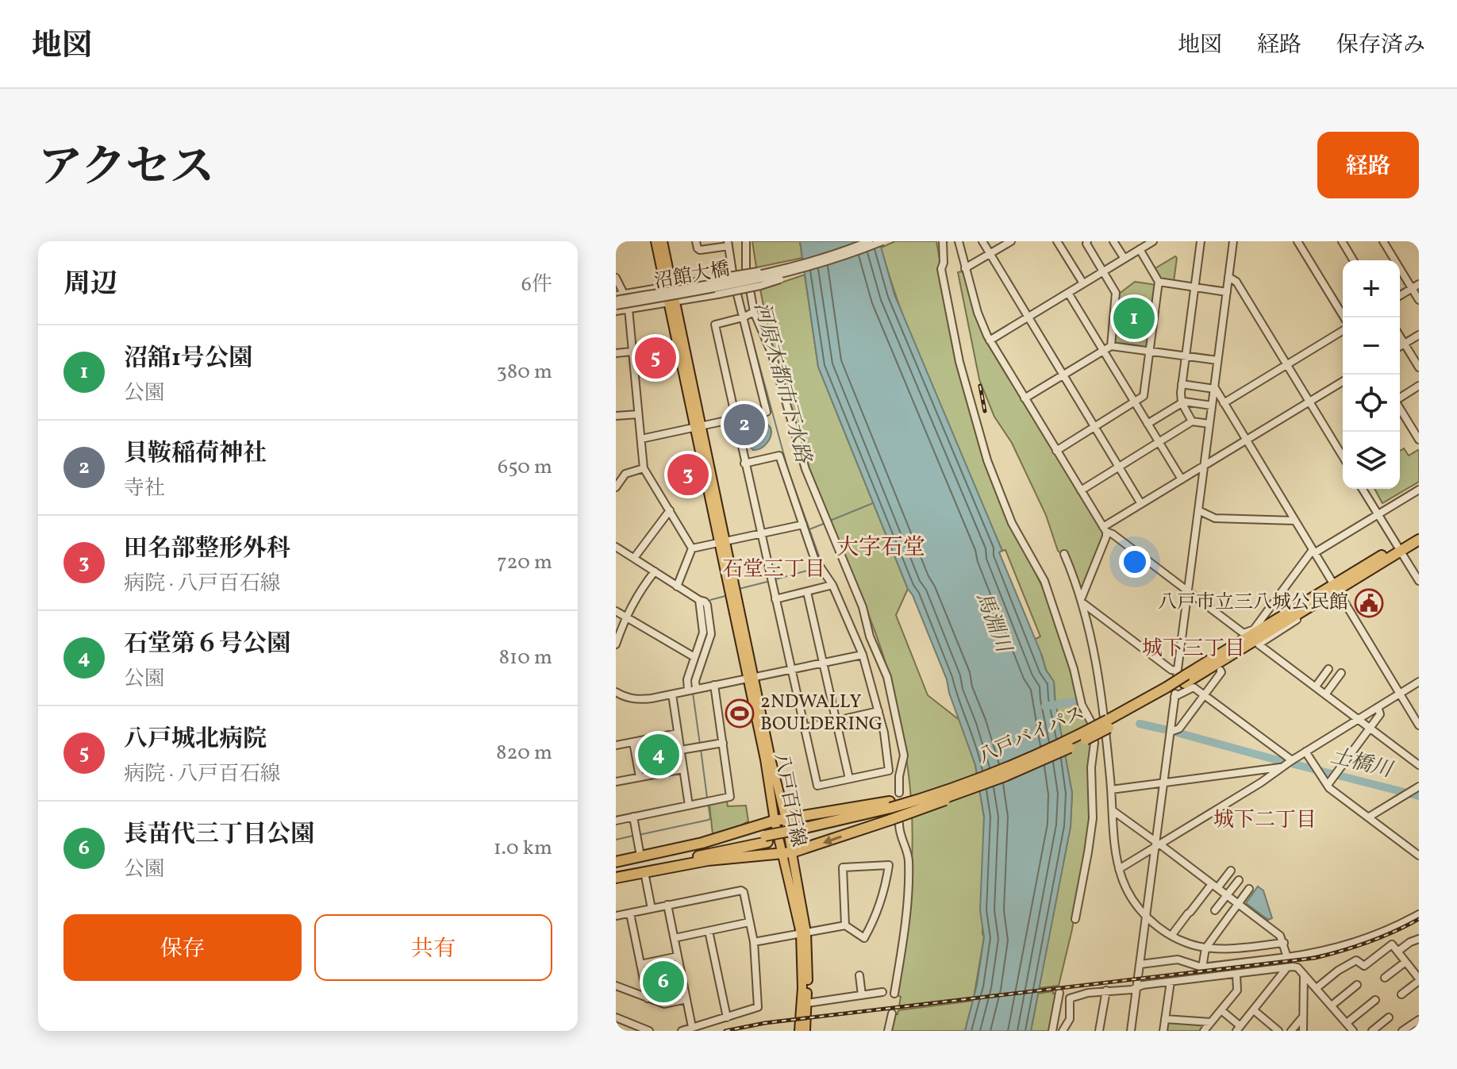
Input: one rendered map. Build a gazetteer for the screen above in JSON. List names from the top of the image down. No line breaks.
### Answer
{"streets":{"highway":["八戸バイパス"],"main road":["八戸百石線"],"street":["沼館大橋"]},"districts":["大字石堂","石堂三丁目","城下三丁目","城下二丁目"],"water":["河原木都市下水路","馬淵川","土橋川"],"places":{"public building":["八戸市立三八城公民館"],"sports":["2NDWALLY BOULDERING"]},"page":{"header":"地図","nav":["地図","経路","保存済み"],"title":"アクセス","buttons":["経路",["保存","共有"]],"heading":["周辺","6件"],"map_buttons":["+","−"],"pins":["1","5","2","3","4","6"],"list":[{"mark":"1","name":"沼舘1号公園","note":"公園","value":"380 m"},{"mark":"2","name":"貝鞍稲荷神社","note":"寺社","value":"650 m"},{"mark":"3","name":"田名部整形外科","note":"病院 · 八戸百石線","value":"720 m"},{"mark":"4","name":"石堂第６号公園","note":"公園","value":"810 m"},{"mark":"5","name":"八戸城北病院","note":"病院 · 八戸百石線","value":"820 m"},{"mark":"6","name":"長苗代三丁目公園","note":"公園","value":"1.0 km"}]}}
